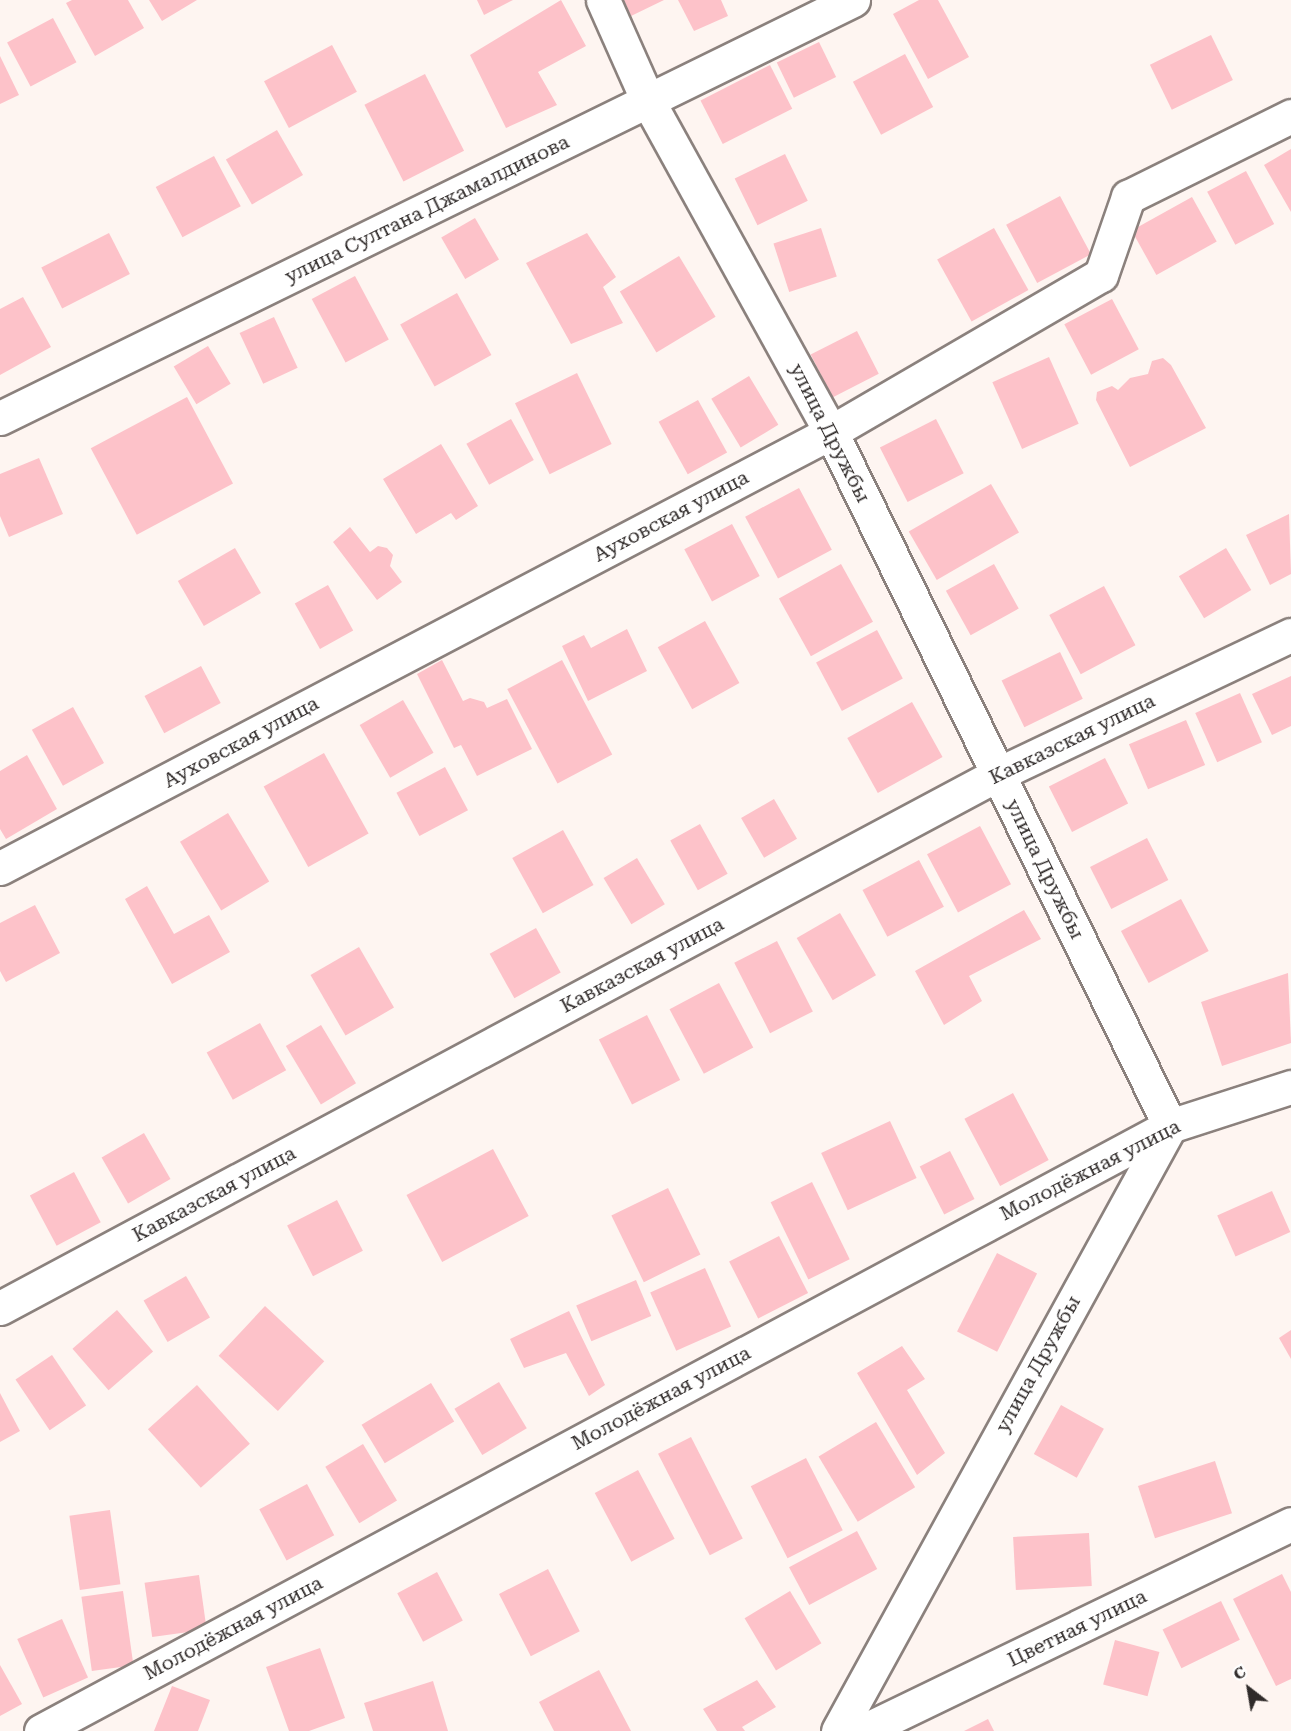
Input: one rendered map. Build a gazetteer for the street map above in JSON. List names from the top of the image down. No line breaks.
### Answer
{"streets":{"street":["улица Султана Джамалдинова","улица Дружбы","Ауховская улица","Кавказская улица","Молодёжная улица","Цветная улица"]},"crossings":[["улица Султана Джамалдинова","улица Дружбы"],["улица Дружбы","Ауховская улица"],["улица Дружбы","Кавказская улица"],["улица Дружбы","Молодёжная улица"]],"north":"top left"}
